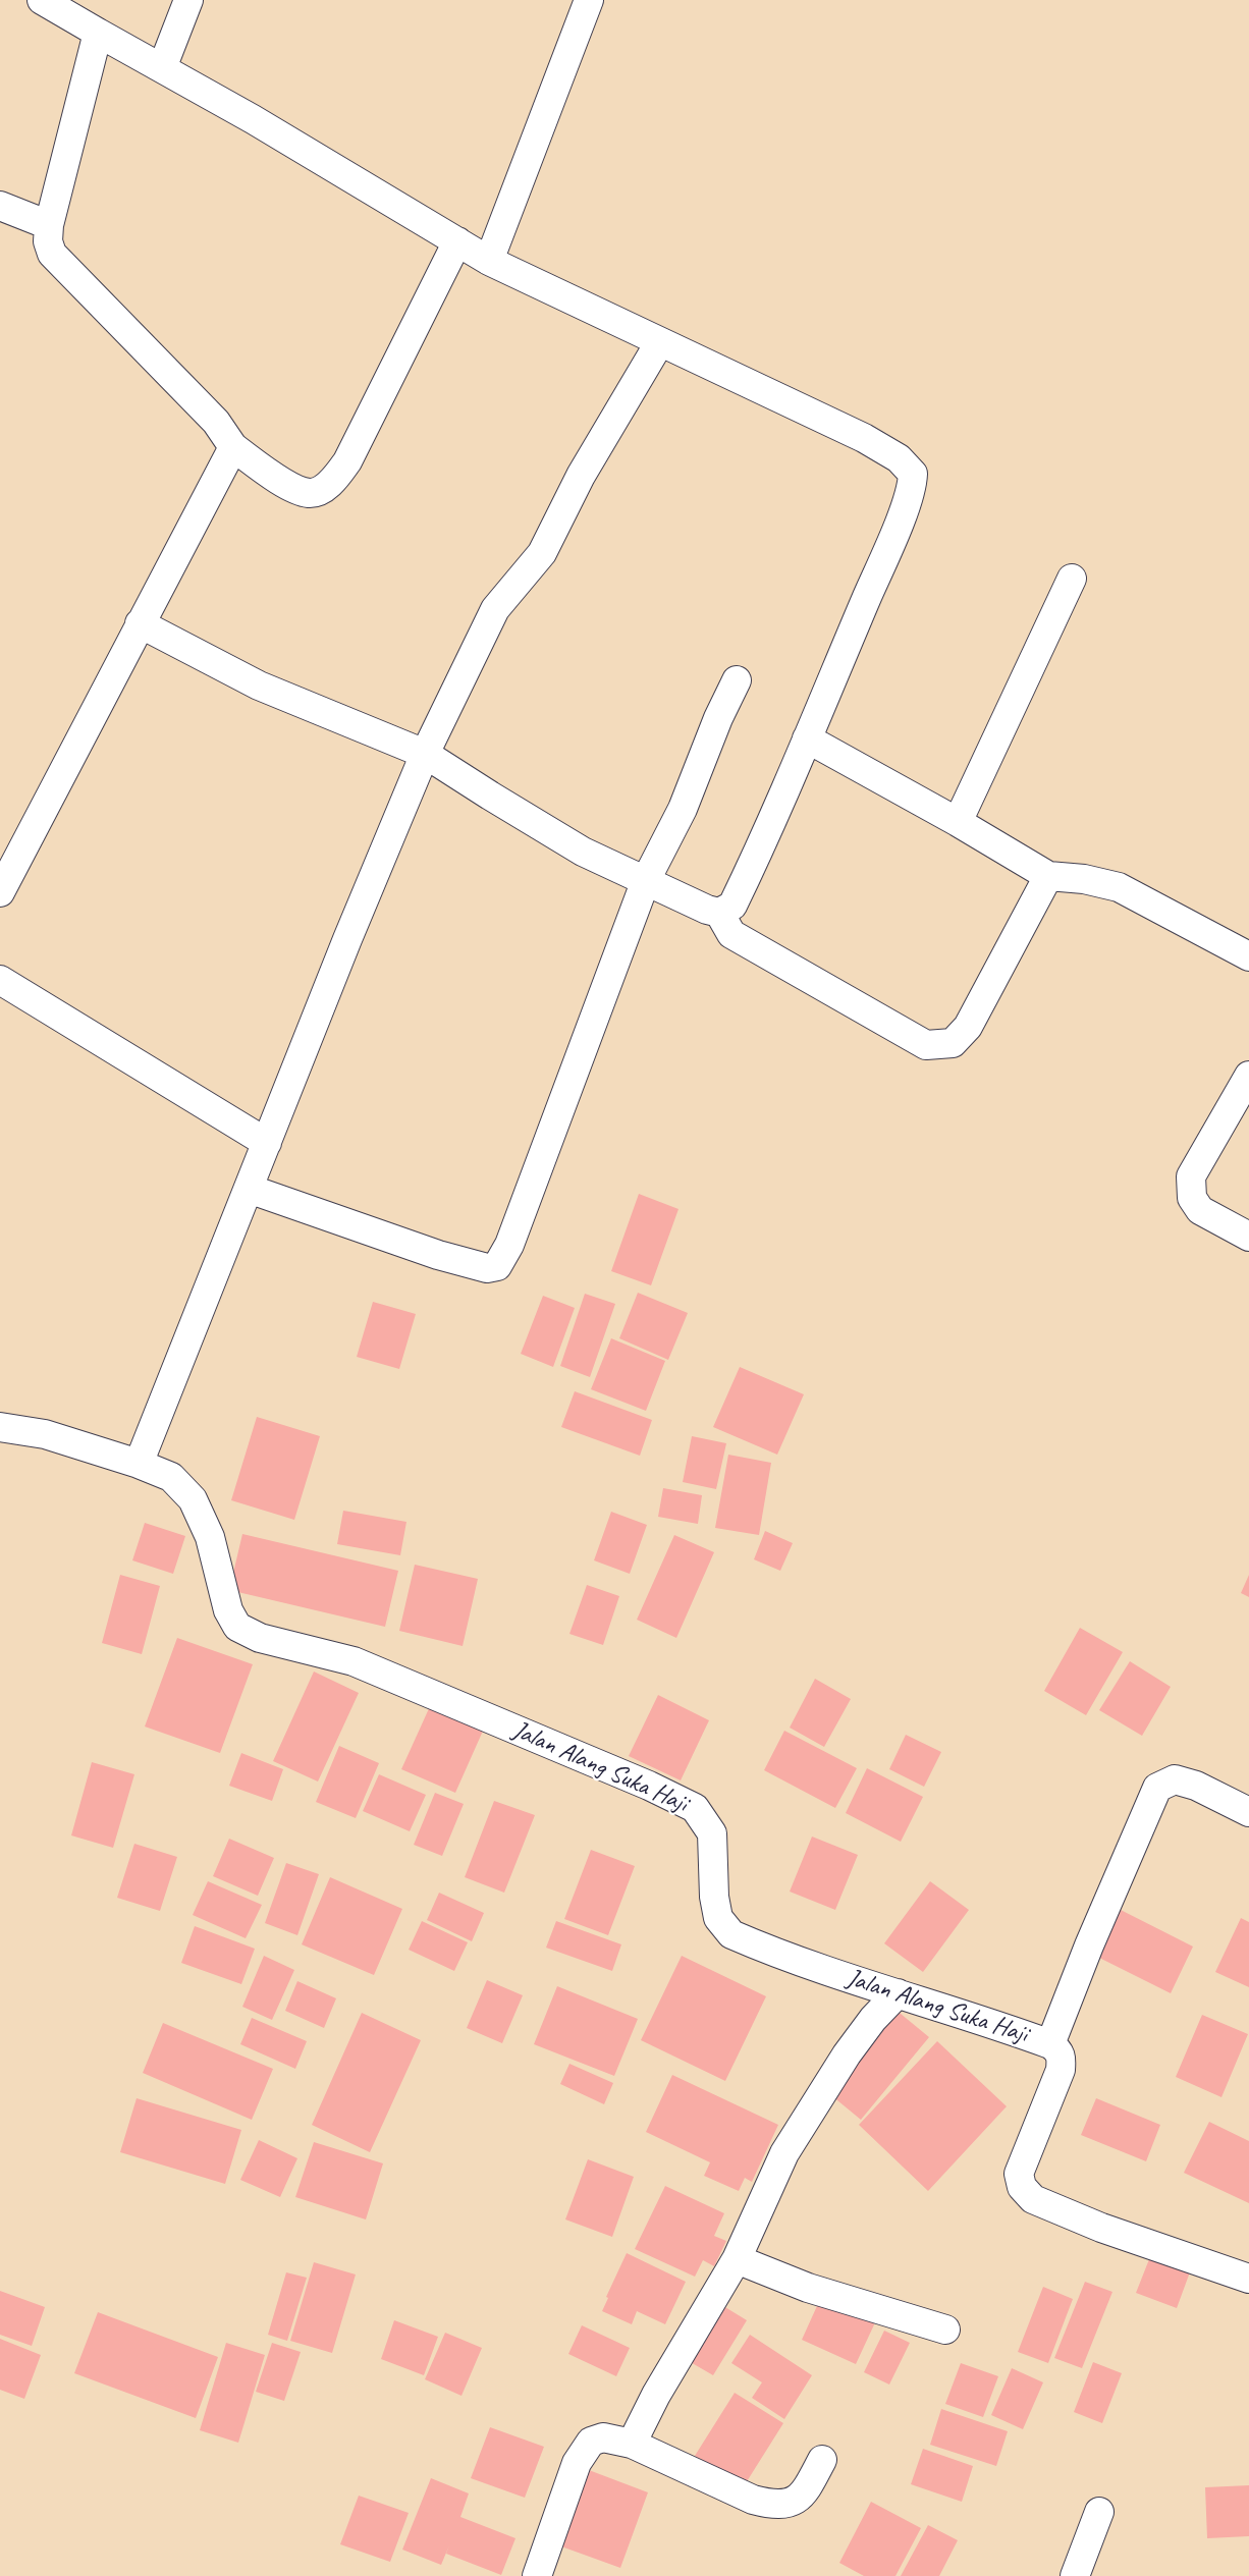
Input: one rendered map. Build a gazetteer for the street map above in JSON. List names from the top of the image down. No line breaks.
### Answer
{"streets":{"street":["Jalan Alang Suka Haji"]}}
